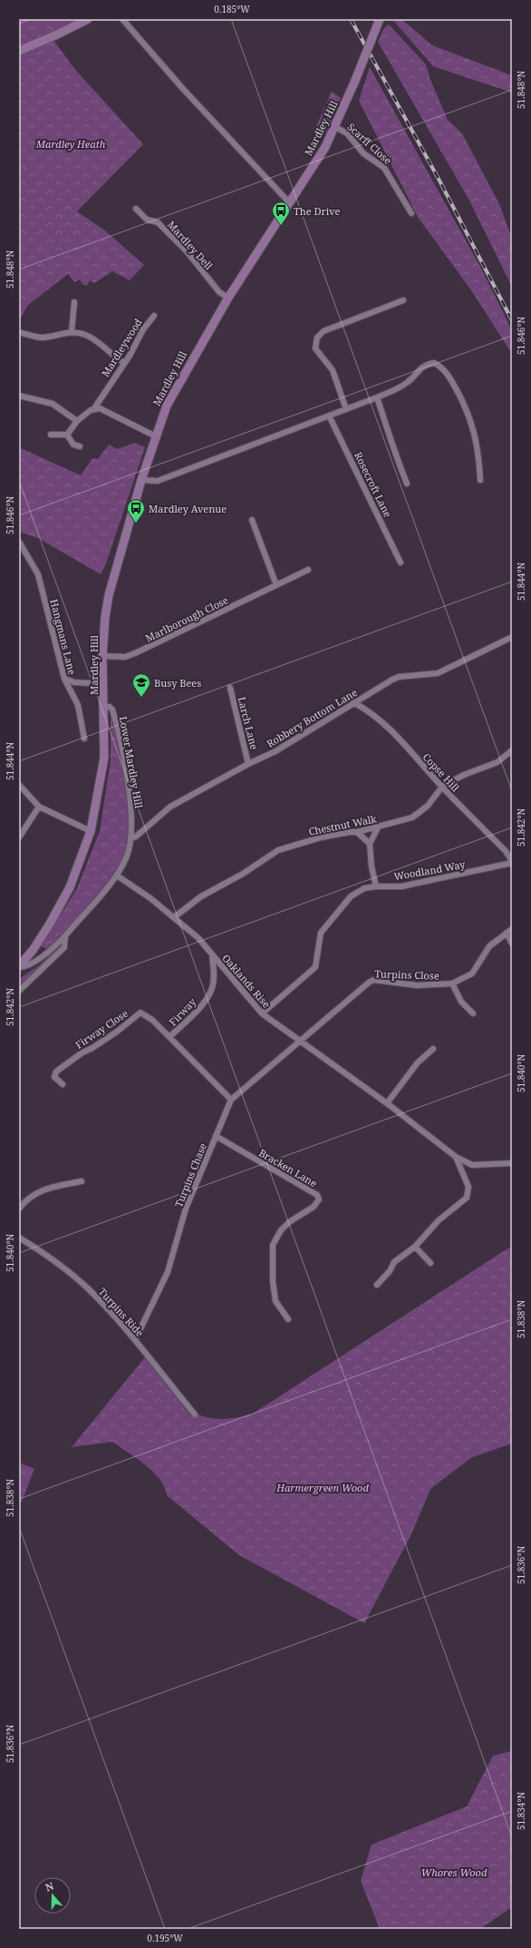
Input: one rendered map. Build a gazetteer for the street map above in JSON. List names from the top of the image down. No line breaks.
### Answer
{"streets":{"main road":["Mardley Hill"],"street":["Scarff Close","Mardley Dell","Mardleywood","Rosecroft Lane","Marlborough Close","Hangmans Lane","Robbery Bottom Lane","Larch Lane","Lower Mardley Hill","Copse Hill","Chestnut Walk","Woodland Way","Turpins Close","Oaklands Rise","Firway","Firway Close","Bracken Lane","Turpins Chase","Turpins Ride"]},"crossings":[["Mardley Hill","Scarff Close"],["Mardley Hill","Mardley Dell"],["Mardley Hill","Marlborough Close"],["Mardley Hill","Lower Mardley Hill"],["Robbery Bottom Lane","Larch Lane"],["Robbery Bottom Lane","Lower Mardley Hill"],["Robbery Bottom Lane","Copse Hill"],["Lower Mardley Hill","Oaklands Rise"],["Copse Hill","Chestnut Walk"],["Copse Hill","Woodland Way"],["Chestnut Walk","Oaklands Rise"],["Woodland Way","Oaklands Rise"],["Turpins Close","Oaklands Rise"],["Turpins Close","Turpins Chase"],["Oaklands Rise","Firway"],["Oaklands Rise","Turpins Chase"],["Firway","Firway Close"],["Firway","Turpins Chase"],["Bracken Lane","Turpins Chase"],["Turpins Chase","Turpins Ride"]],"parks":["Mardley Heath","Harmergreen Wood","Whores Wood"],"places":{"bus stop":["The Drive","Mardley Avenue"],"school or university":["Busy Bees"]},"north":"top","coordinates":["0.185°W","51.848°N","51.846°N","51.844°N","51.842°N","51.840°N","51.838°N","51.836°N","51.834°N","0.195°W"]}
